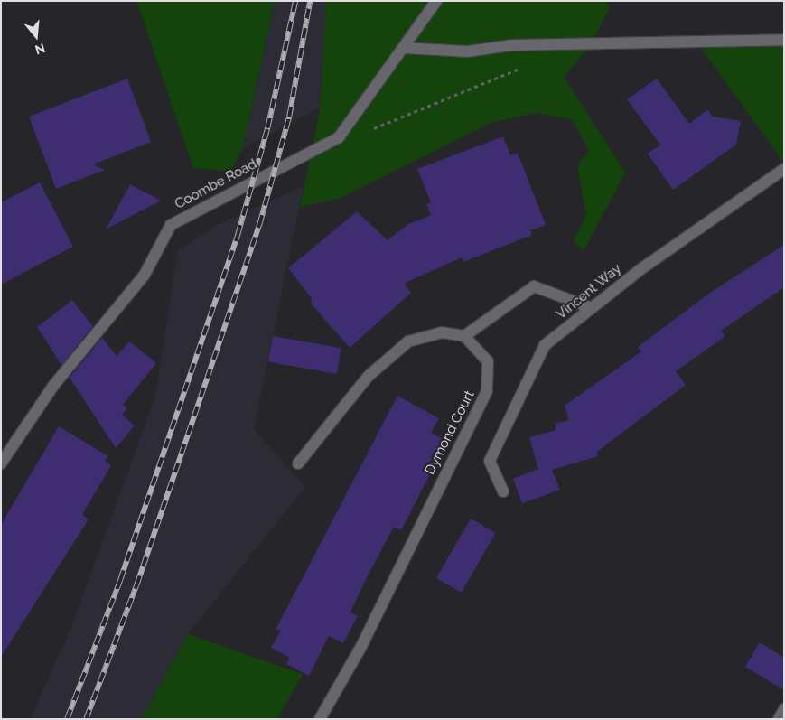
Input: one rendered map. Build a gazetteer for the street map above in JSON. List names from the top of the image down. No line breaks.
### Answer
{"streets":{"street":["Coombe Road","Vincent Way","Dymond Court"]},"north":"bottom"}
